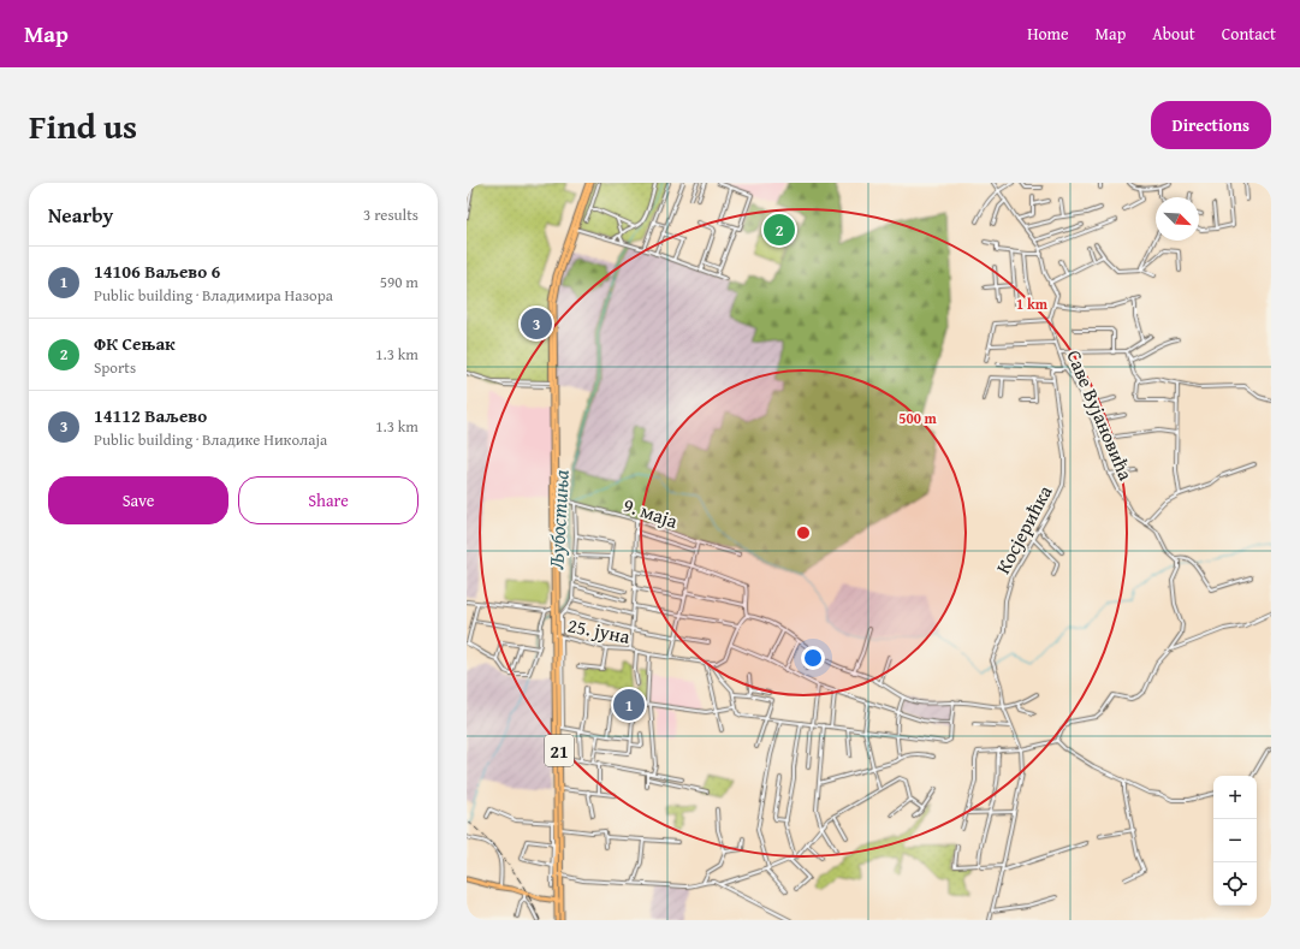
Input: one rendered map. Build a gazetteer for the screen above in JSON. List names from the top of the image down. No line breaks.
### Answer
{"streets":{"main road":["21"],"street":["Саве Вујановића","9. маја","Косјерићка","25. јуна"]},"crossings":[["9. маја","21"],["25. јуна","21"]],"water":["Љубостиња"],"north":"bottom right","page":{"header":"Map","nav":["Home","Map","About","Contact"],"title":"Find us","buttons":["Directions",["Save","Share"]],"heading":["Nearby","3 results"],"pins":["2","3","1"],"list":[{"mark":"1","name":"14106 Ваљево 6","note":"Public building · Владимира Назора","value":"590 m"},{"mark":"2","name":"ФК Сењак","note":"Sports","value":"1.3 km"},{"mark":"3","name":"14112 Ваљево","note":"Public building · Владике Николаја","value":"1.3 km"}],"map_buttons":["+","−"]},"rings":["1 km","500 m"]}
